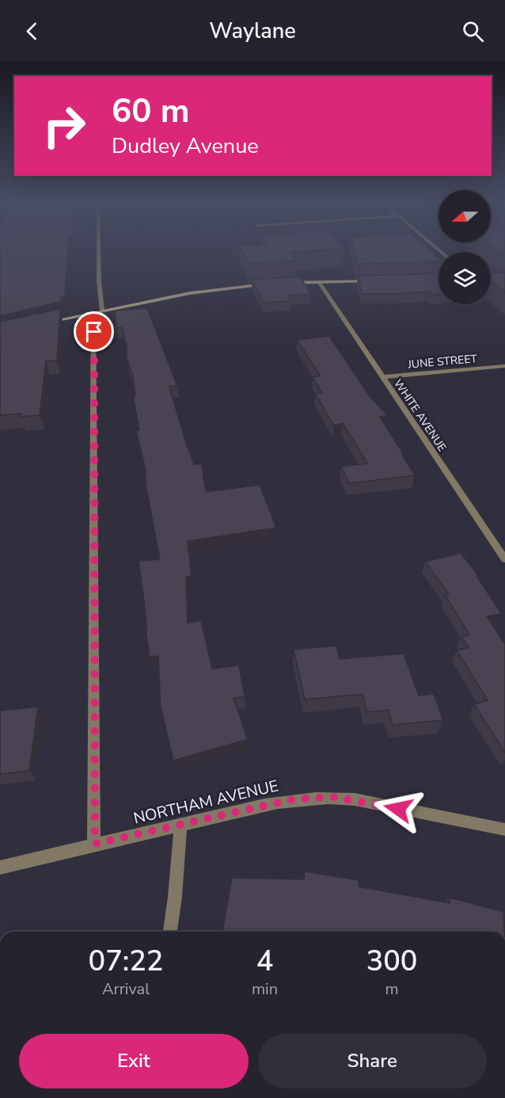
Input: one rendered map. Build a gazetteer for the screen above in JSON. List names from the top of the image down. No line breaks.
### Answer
{"streets":{"street":["JUNE STREET","WHITE AVENUE","NORTHAM AVENUE"]},"crossings":[["JUNE STREET","WHITE AVENUE"]],"north":"left","page":{"header":"Waylane","turn":["60 m","Dudley Avenue"],"eta":["07:22","Arrival","4","min","300","m"],"buttons":["Exit","Share"]}}
